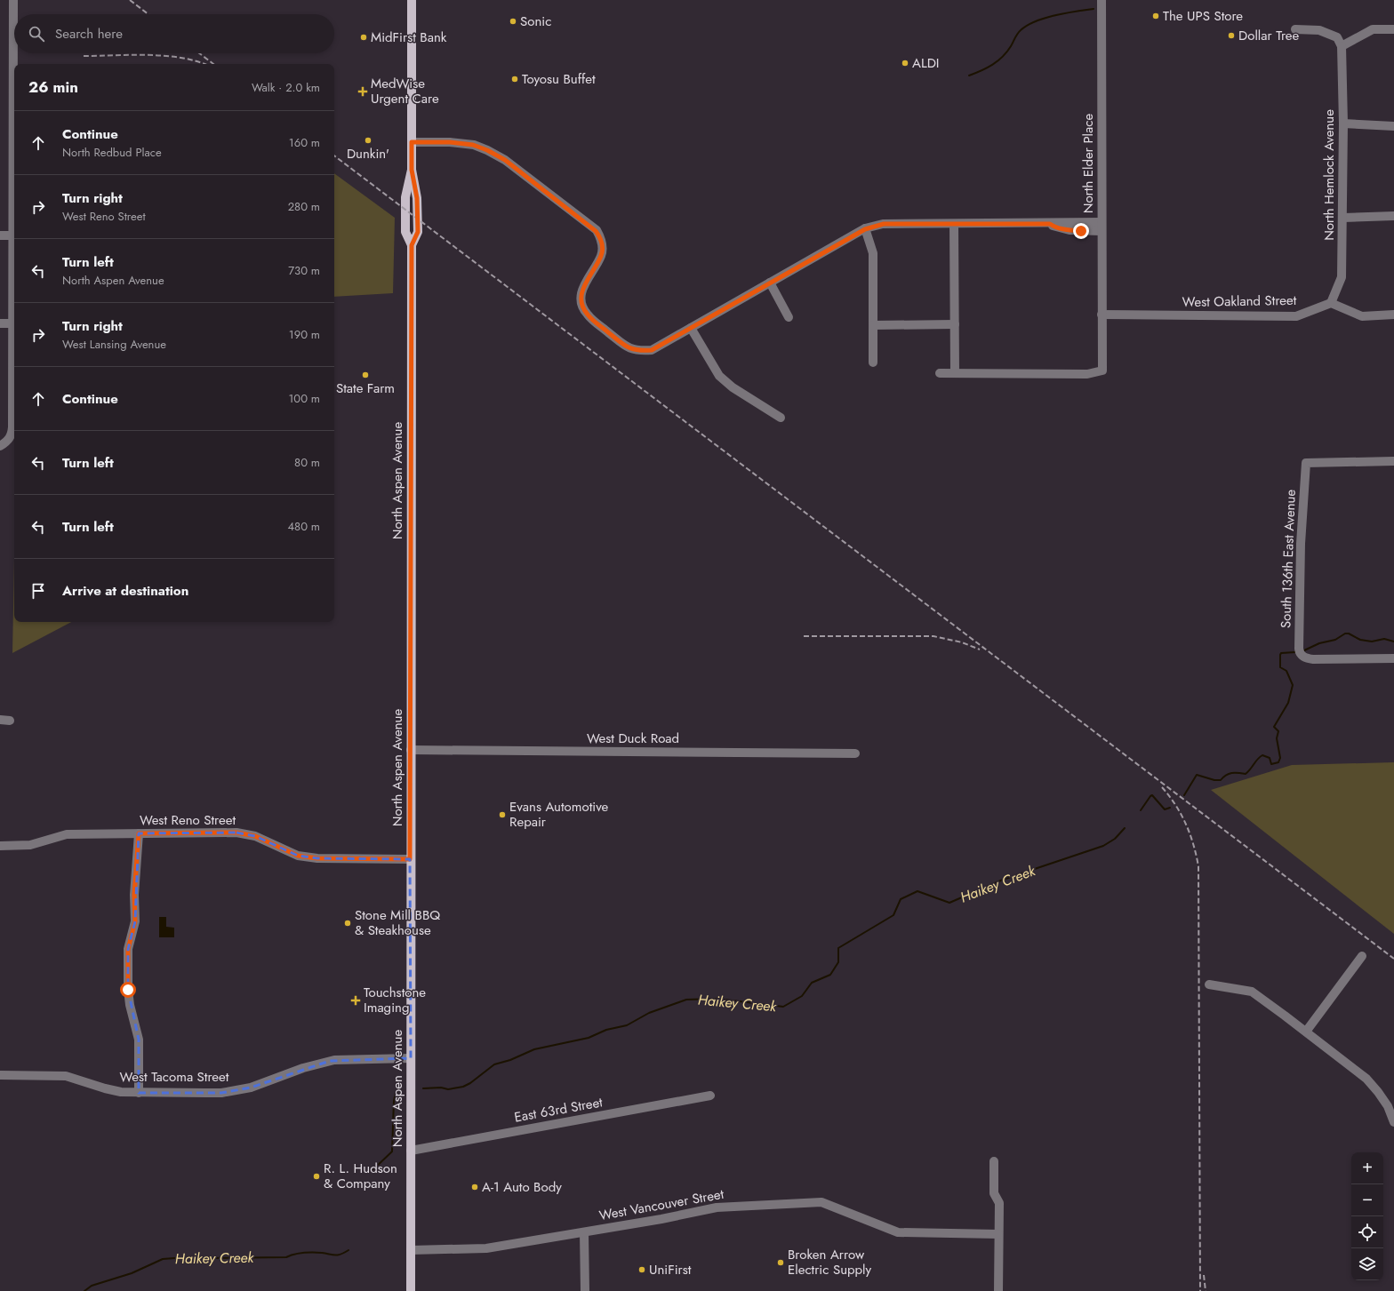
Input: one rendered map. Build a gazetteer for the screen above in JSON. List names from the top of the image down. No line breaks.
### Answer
{"streets":{"main road":["North Aspen Avenue"],"street":["North Elder Place","North Hemlock Avenue","West Oakland Street","South 136th East Avenue","West Duck Road","West Reno Street","West Tacoma Street","East 63rd Street","West Vancouver Street"]},"crossings":[["North Elder Place","West Oakland Street"],["North Hemlock Avenue","West Oakland Street"],["North Aspen Avenue","West Duck Road"],["North Aspen Avenue","West Reno Street"],["North Aspen Avenue","West Tacoma Street"],["North Aspen Avenue","East 63rd Street"],["North Aspen Avenue","West Vancouver Street"]],"water":["Haikey Creek"],"places":{"other":["The UPS Store","Sonic","Dollar Tree","MidFirst Bank","ALDI","Toyosu Buffet","Dunkin'","State Farm","Evans Automotive Repair","Stone Mill BBQ & Steakhouse","R. L. Hudson & Company","A-1 Auto Body","Broken Arrow Electric Supply","UniFirst"],"health":["MedWise Urgent Care","Touchstone Imaging"]},"page":{"search":"Search here","heading":["26 min","Walk · 2.0 km"],"list":[["Continue","North Redbud Place","160 m"],["Turn right","West Reno Street","280 m"],["Turn left","North Aspen Avenue","730 m"],["Turn right","West Lansing Avenue","190 m"],["Continue","100 m"],["Turn left","80 m"],["Turn left","480 m"],"Arrive at destination"],"map_buttons":["+","−"]}}
